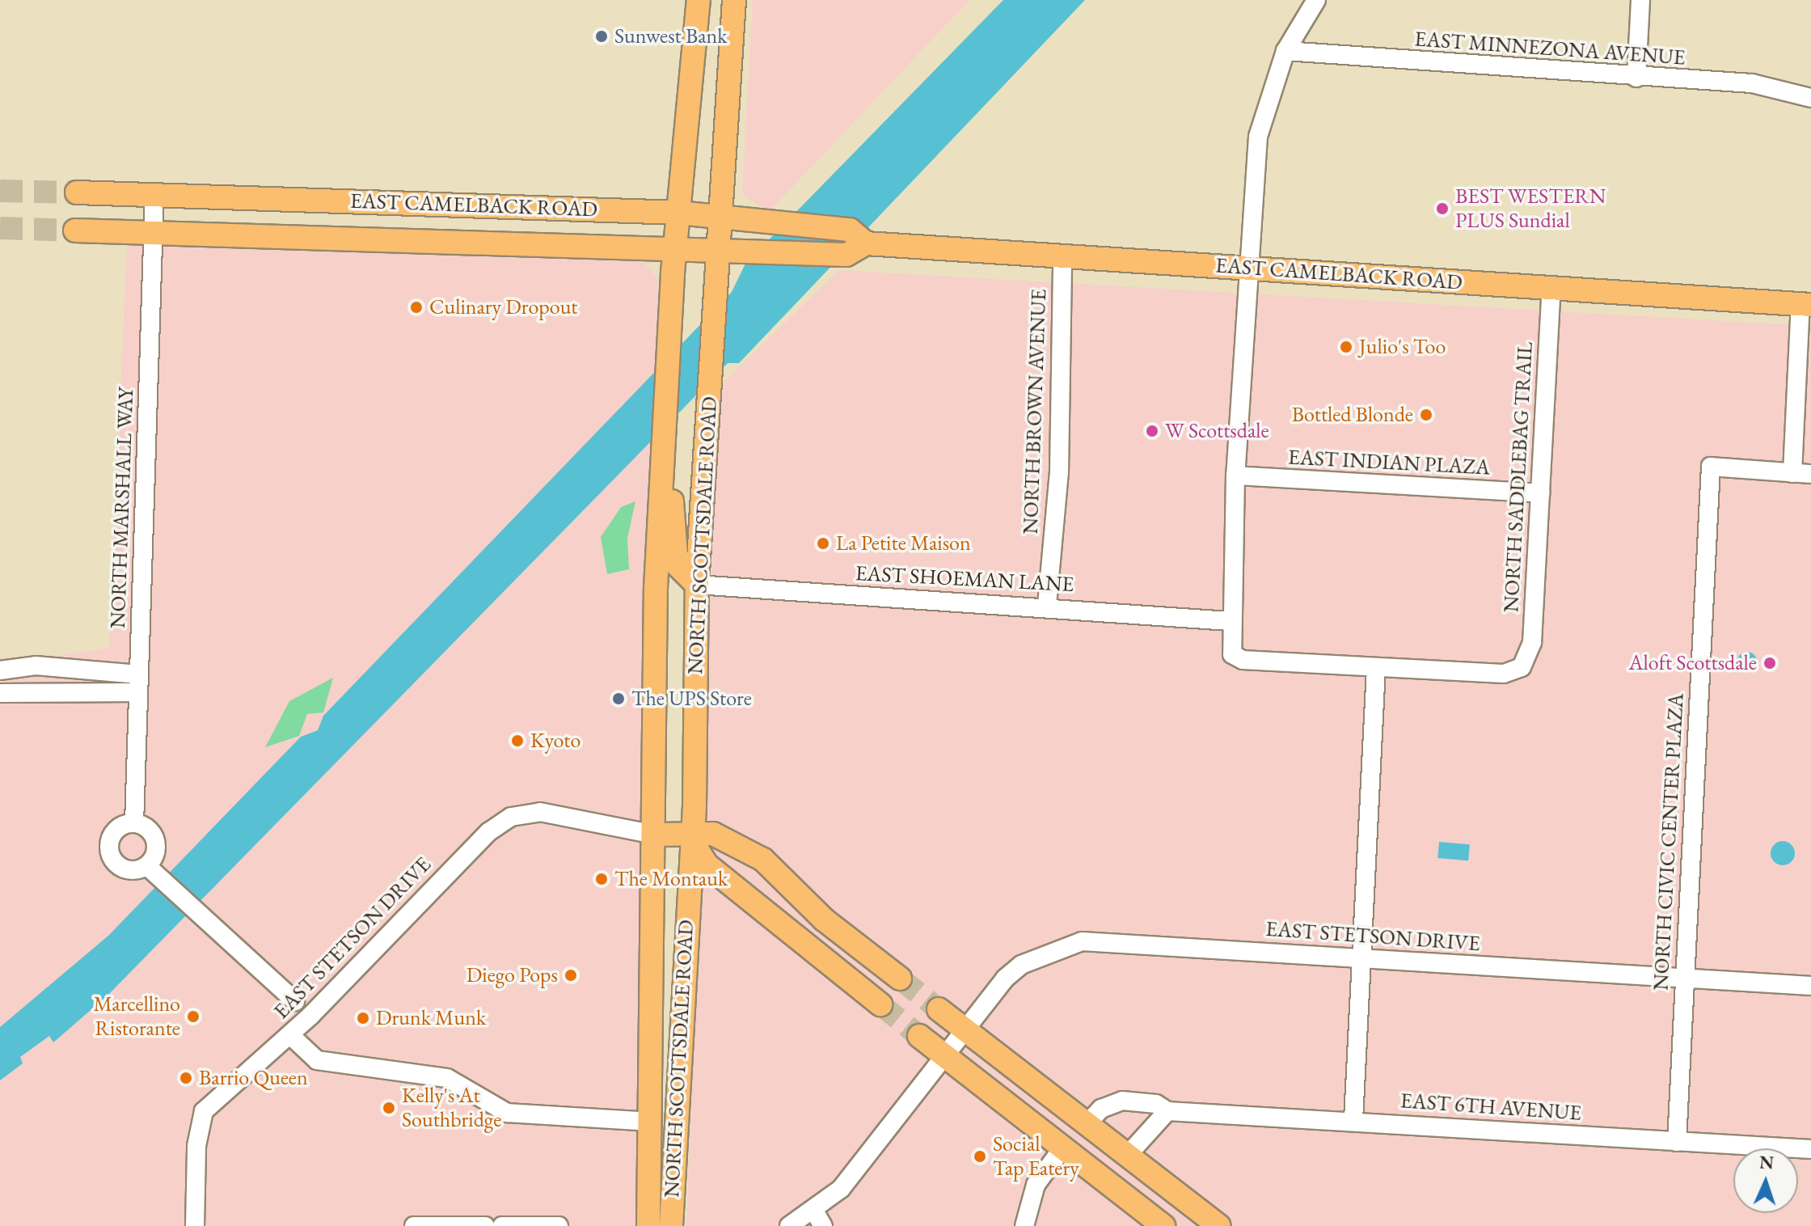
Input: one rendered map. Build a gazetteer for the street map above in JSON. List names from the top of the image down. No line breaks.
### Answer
{"streets":{"main road":["EAST CAMELBACK ROAD","NORTH SCOTTSDALE ROAD"],"street":["EAST MINNEZONA AVENUE","NORTH BROWN AVENUE","EAST INDIAN PLAZA","NORTH SADDLEBAG TRAIL","NORTH MARSHALL WAY","EAST SHOEMAN LANE","NORTH CIVIC CENTER PLAZA","EAST STETSON DRIVE","EAST 6TH AVENUE"]},"crossings":[["EAST CAMELBACK ROAD","NORTH BROWN AVENUE"],["EAST CAMELBACK ROAD","NORTH SADDLEBAG TRAIL"],["EAST CAMELBACK ROAD","NORTH MARSHALL WAY"],["EAST CAMELBACK ROAD","NORTH SCOTTSDALE ROAD"],["NORTH BROWN AVENUE","EAST SHOEMAN LANE"],["EAST INDIAN PLAZA","NORTH SADDLEBAG TRAIL"],["NORTH SCOTTSDALE ROAD","EAST SHOEMAN LANE"],["NORTH SCOTTSDALE ROAD","EAST STETSON DRIVE"],["NORTH CIVIC CENTER PLAZA","EAST STETSON DRIVE"],["NORTH CIVIC CENTER PLAZA","EAST 6TH AVENUE"]],"places":["Sunwest Bank","BEST WESTERN PLUS Sundial","Culinary Dropout","Julio's Too","Bottled Blonde","W Scottsdale","La Petite Maison","Aloft Scottsdale","The UPS Store","Kyoto","The Montauk","Diego Pops","Marcellino Ristorante","Drunk Munk","Barrio Queen","Kelly's At Southbridge","Social Tap Eatery"],"north":"top"}
